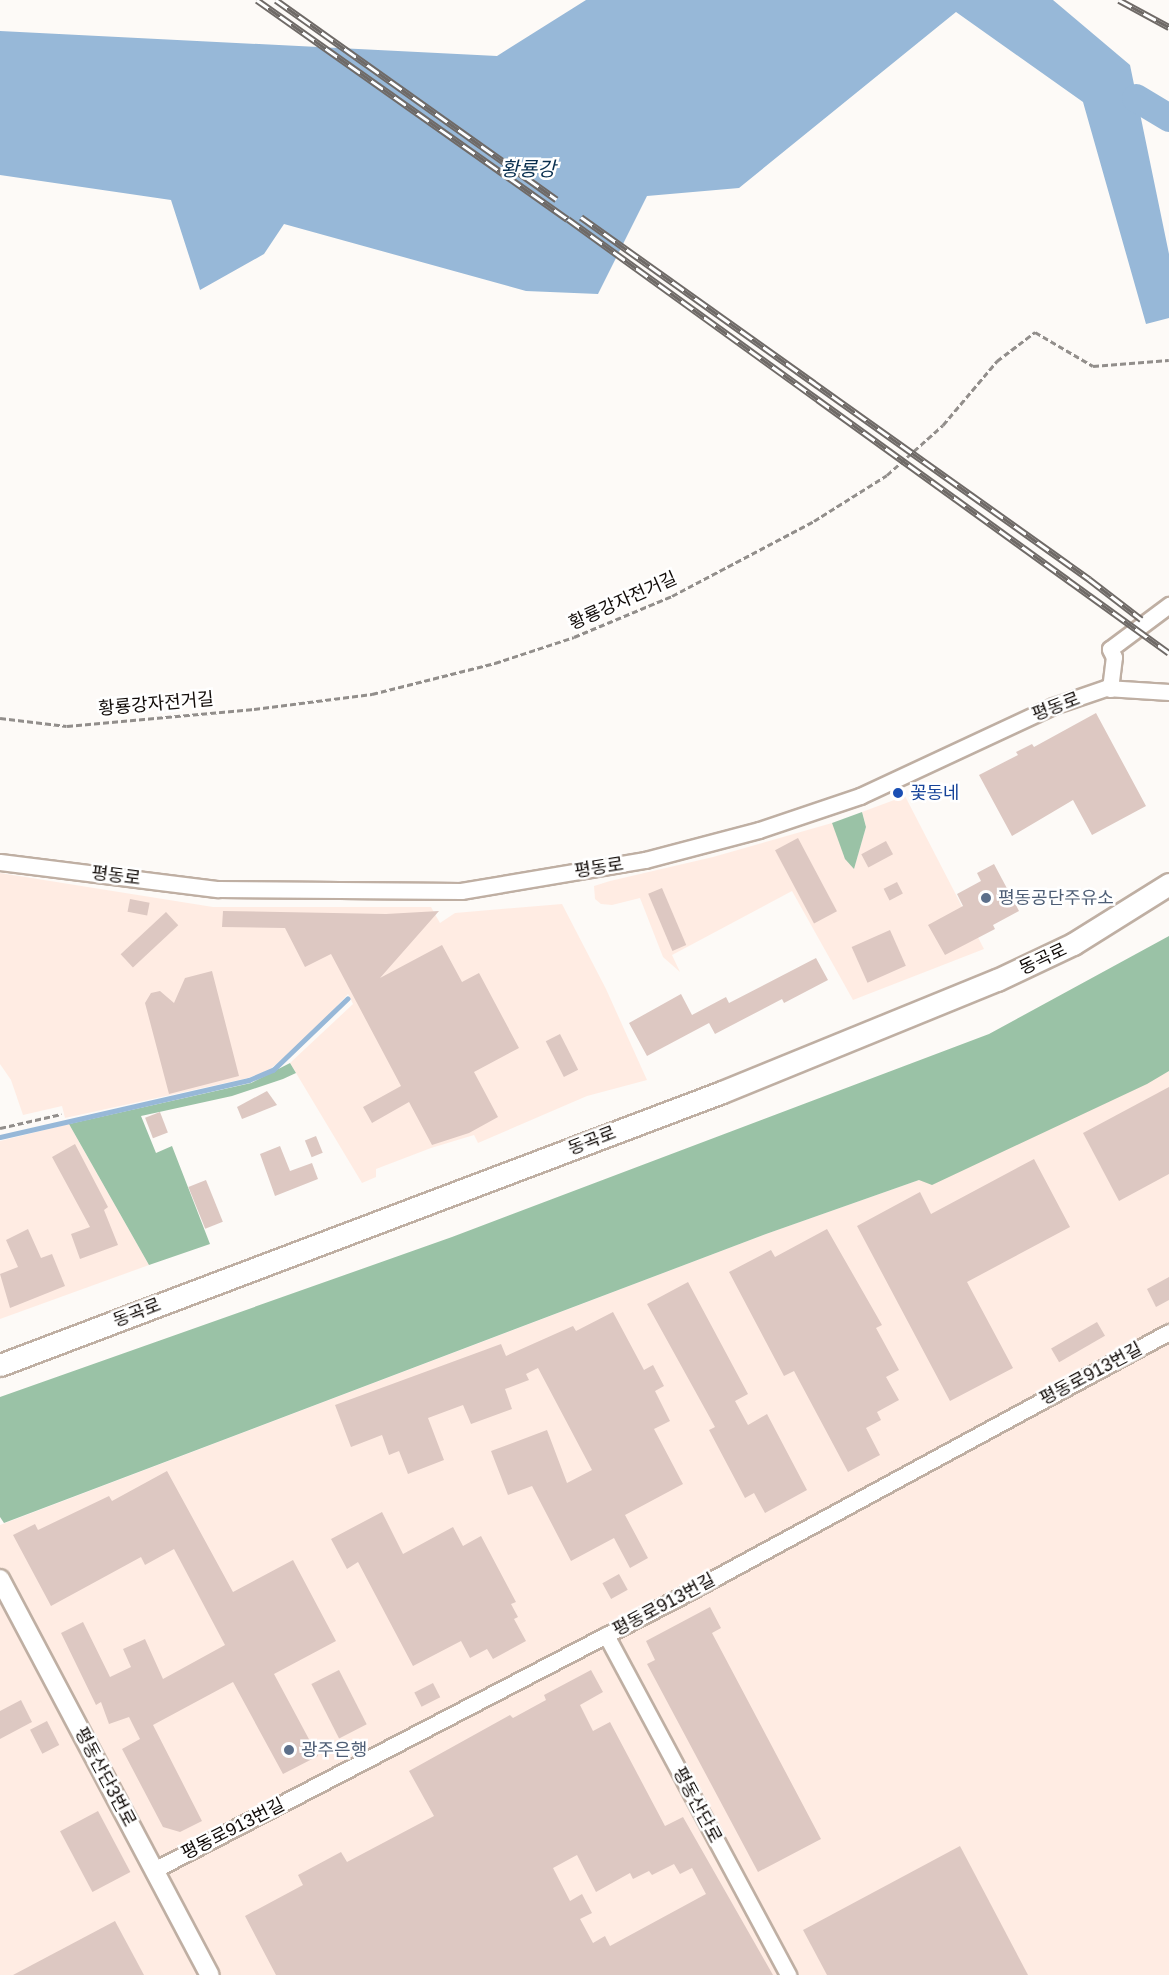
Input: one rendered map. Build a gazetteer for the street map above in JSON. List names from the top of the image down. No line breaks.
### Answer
{"streets":{"main road":["동곡로"],"street":["평동로","평동로913번길","평동산단3번로","평동산단로"],"path":["황룡강자전거길"]},"crossings":[["평동로913번길","평동산단3번로"],["평동로913번길","평동산단로"]],"water":["황룡강"],"places":["꽃동네","평동공단주유소","광주은행"]}
